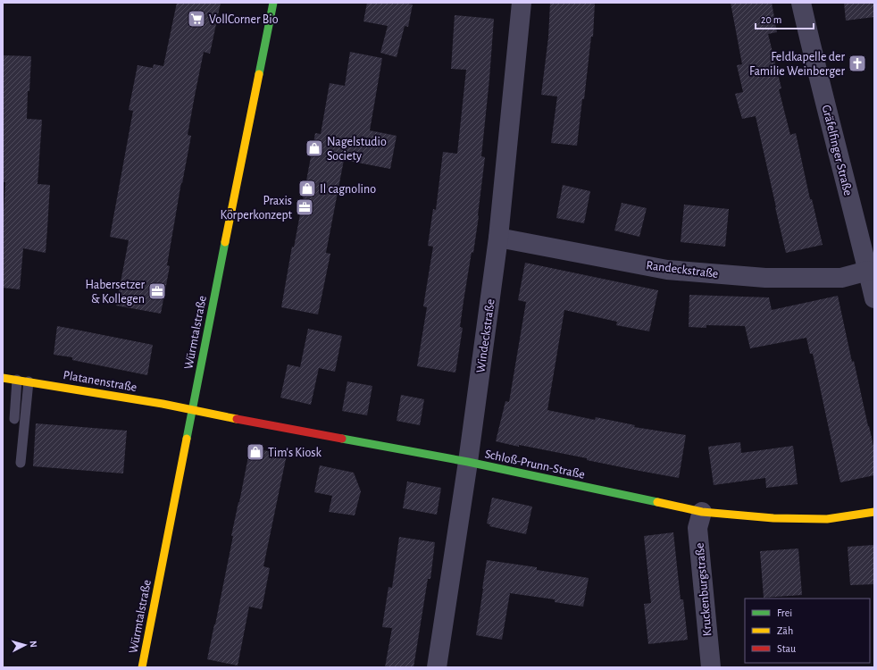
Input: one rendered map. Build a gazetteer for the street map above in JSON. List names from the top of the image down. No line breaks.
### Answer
{"streets":{"street":["Gräfelfinger Straße","Randeckstraße","Würmtalstraße","Windeckstraße","Platanenstraße","Schloß-Prunn-Straße","Kruckenburgstraße"]},"crossings":[["Gräfelfinger Straße","Randeckstraße"],["Randeckstraße","Windeckstraße"],["Würmtalstraße","Platanenstraße"],["Würmtalstraße","Schloß-Prunn-Straße"],["Windeckstraße","Schloß-Prunn-Straße"],["Platanenstraße","Schloß-Prunn-Straße"],["Schloß-Prunn-Straße","Kruckenburgstraße"]],"places":{"supermarket":["VollCorner Bio"],"church":["Feldkapelle der Familie Weinberger"],"shop":["Nagelstudio Society","Il cagnolino","Tim's Kiosk"],"office":["Praxis Körperkonzept","Habersetzer & Kollegen"]},"legend":["Frei","Zäh","Stau"],"scale_bar":"20 m","north":"right"}
